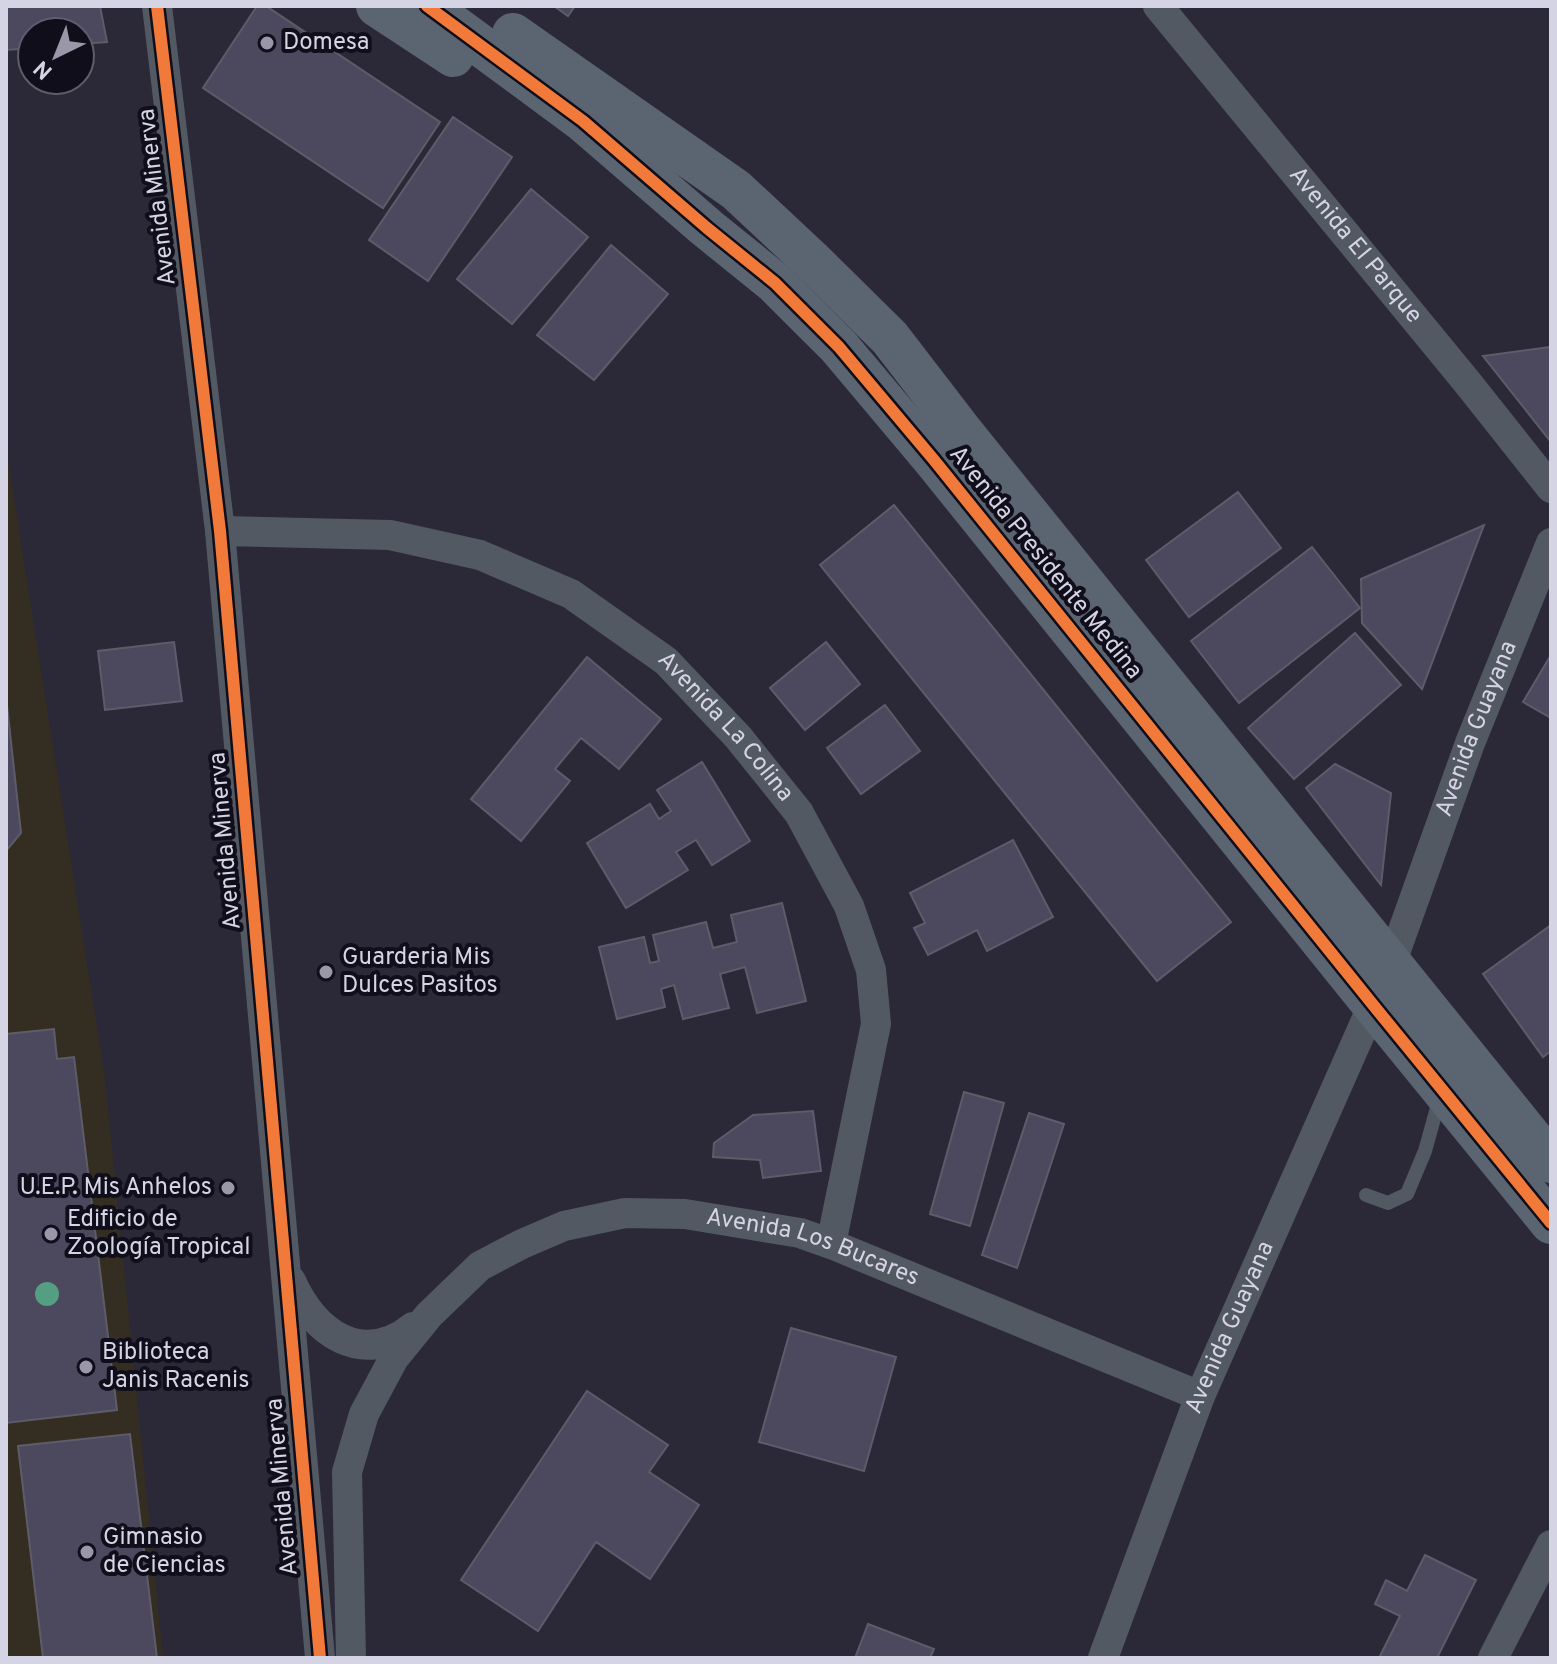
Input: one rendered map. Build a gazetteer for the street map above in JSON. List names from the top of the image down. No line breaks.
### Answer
{"streets":{"street":["Avenida Minerva","Avenida El Parque","Avenida Presidente Medina","Avenida La Colina","Avenida Guayana","Avenida Los Bucares"]},"crossings":[["Avenida Minerva","Avenida La Colina"],["Avenida Minerva","Avenida Los Bucares"],["Avenida Presidente Medina","Avenida Guayana"],["Avenida La Colina","Avenida Los Bucares"],["Avenida Guayana","Avenida Los Bucares"]],"places":["Domesa","Guarderia Mis Dulces Pasitos","U.E.P. Mis Anhelos","Edificio de Zoología Tropical","Biblioteca Janis Racenis","Gimnasio de Ciencias"],"north":"bottom left"}
